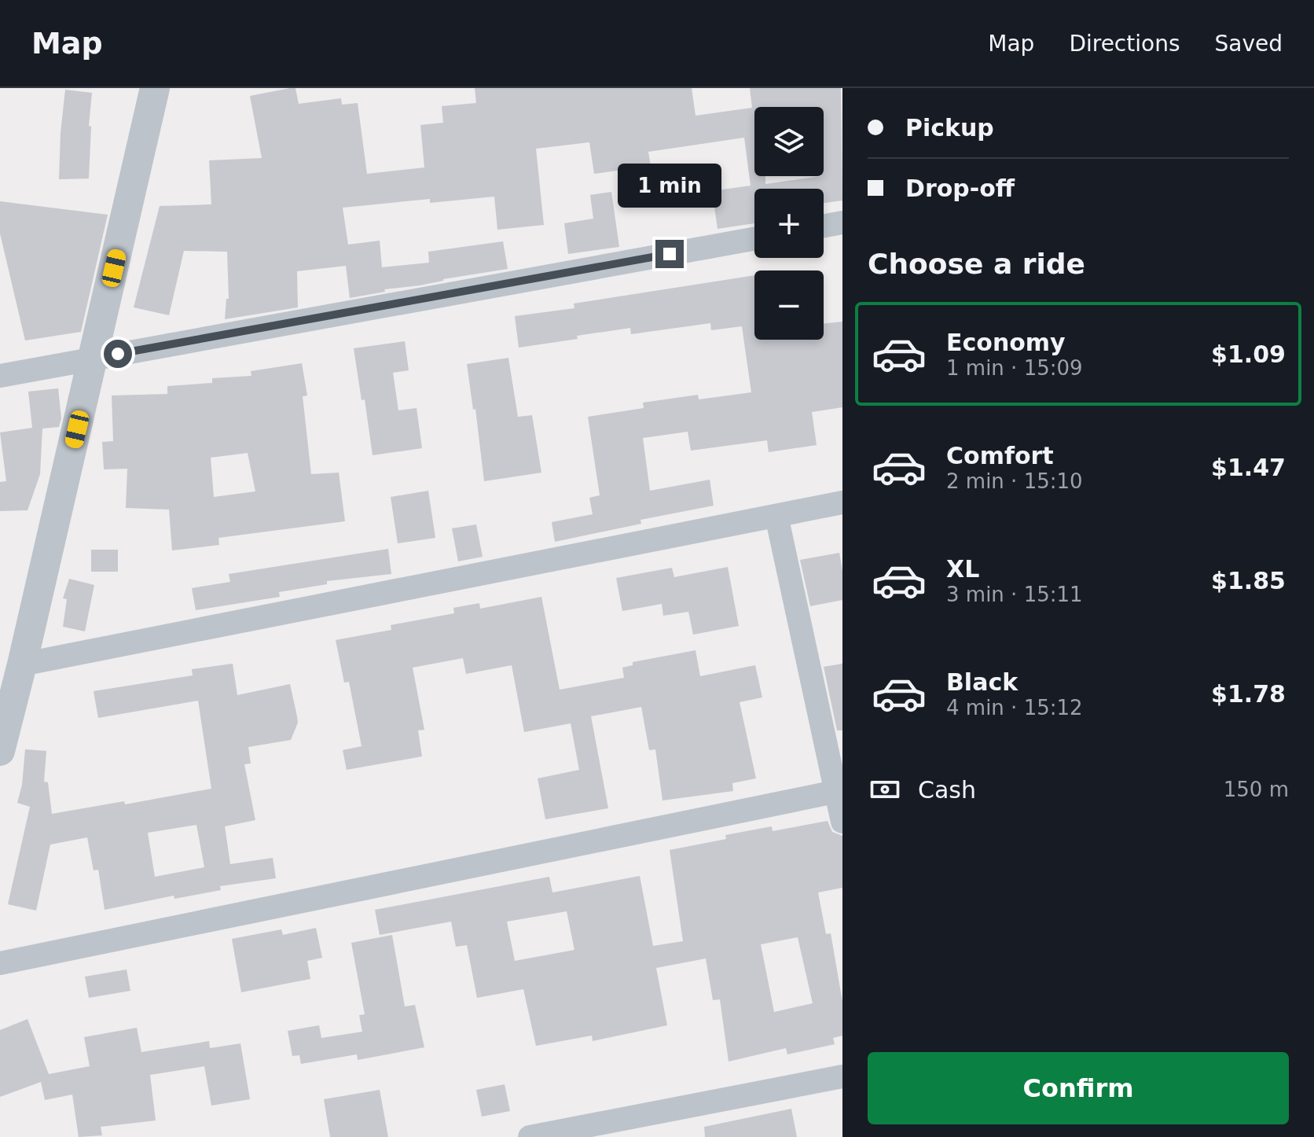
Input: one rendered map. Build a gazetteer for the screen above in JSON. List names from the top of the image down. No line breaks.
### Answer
{"page":{"header":"Map","nav":["Map","Directions","Saved"],"banner":["Pickup","Drop-off"],"map_buttons":["+","−"],"bubble":"1 min","heading":"Choose a ride","list":[{"name":"Economy","note":"1 min · 15:09","value":"$1.09"},{"name":"Comfort","note":"2 min · 15:10","value":"$1.47"},{"name":"XL","note":"3 min · 15:11","value":"$1.85"},{"name":"Black","note":"4 min · 15:12","value":"$1.78"}],"pay":["Cash","150 m"],"buttons":"Confirm"}}
